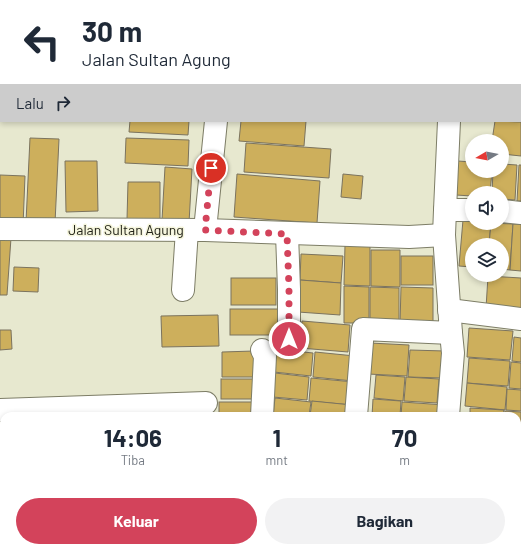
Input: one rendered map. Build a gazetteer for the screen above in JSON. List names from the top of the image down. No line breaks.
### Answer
{"streets":{"street":["Jalan Sultan Agung"]},"north":"left","page":{"turn":["30 m","Jalan Sultan Agung"],"then":"Lalu","eta":["14:06","Tiba","1","mnt","70","m"],"buttons":["Keluar","Bagikan"]}}
